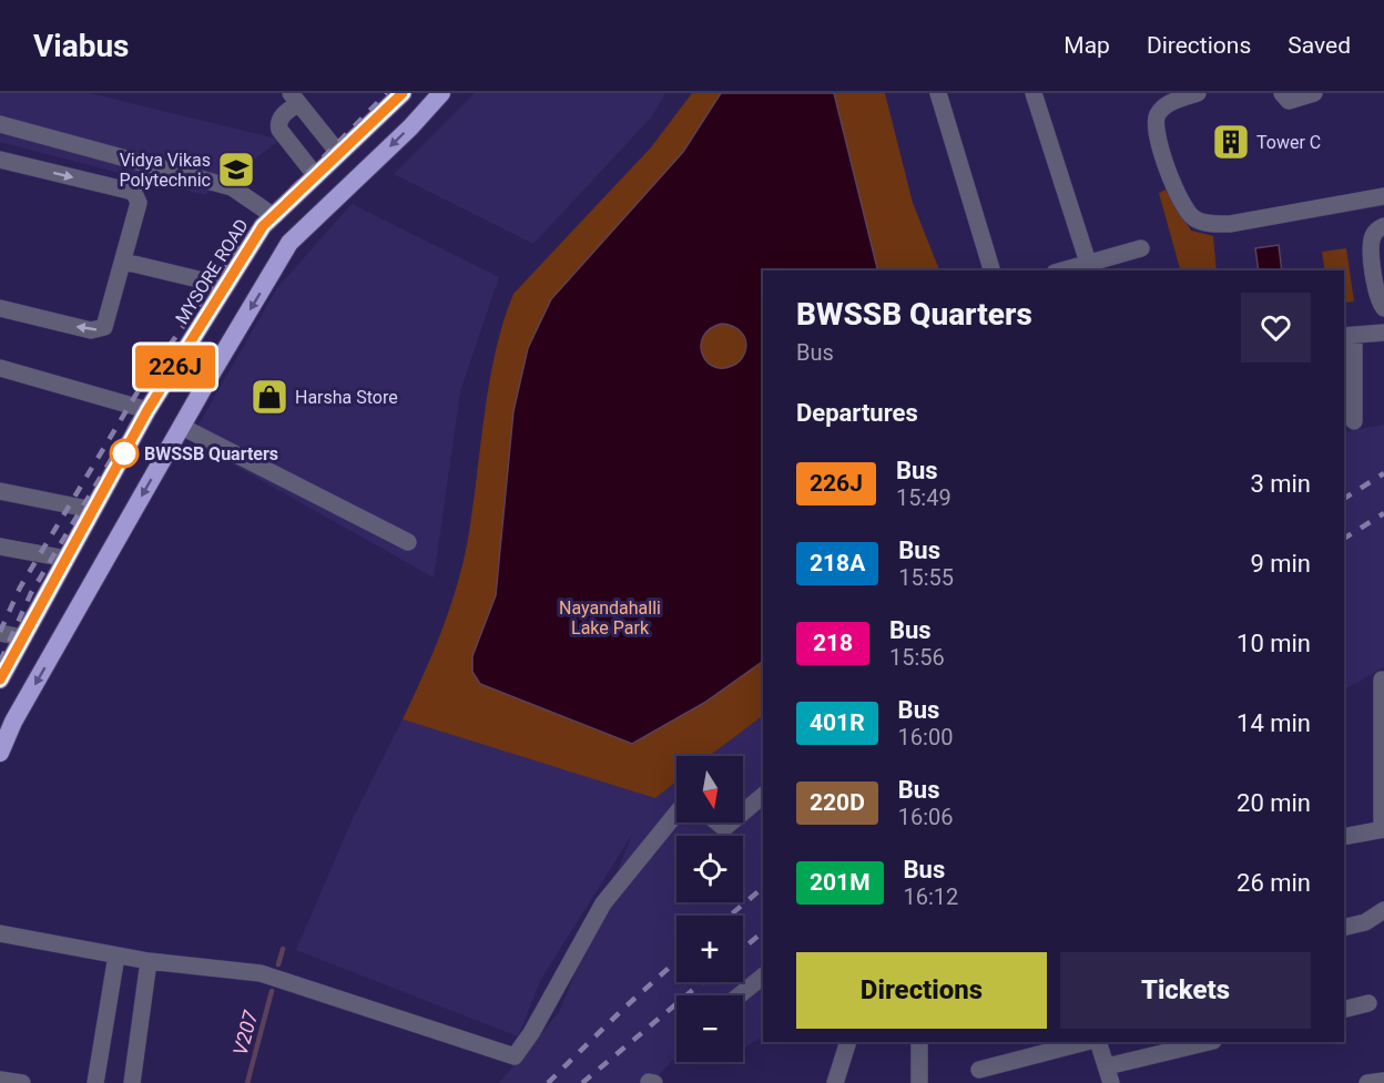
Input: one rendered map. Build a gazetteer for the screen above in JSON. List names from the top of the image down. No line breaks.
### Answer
{"streets":{"highway":["MYSORE ROAD"]},"water":["V207"],"parks":["Nayandahalli Lake Park"],"places":{"building":["Tower C"],"school or university":["Vidya Vikas Polytechnic"],"shop":["Harsha Store"],"other":["BWSSB Quarters"]},"lines":["bus line 226J"],"north":"bottom","page":{"header":"Viabus","nav":["Map","Directions","Saved"],"on_map":"226J","heading":[["BWSSB Quarters","Bus"],"Departures"],"list":[{"mark":"226J","name":"Bus","note":"15:49","value":"3 min"},{"mark":"218A","name":"Bus","note":"15:55","value":"9 min"},{"mark":"218","name":"Bus","note":"15:56","value":"10 min"},{"mark":"401R","name":"Bus","note":"16:00","value":"14 min"},{"mark":"220D","name":"Bus","note":"16:06","value":"20 min"},{"mark":"201M","name":"Bus","note":"16:12","value":"26 min"}],"map_buttons":["+","−"],"buttons":["Directions","Tickets"]}}
